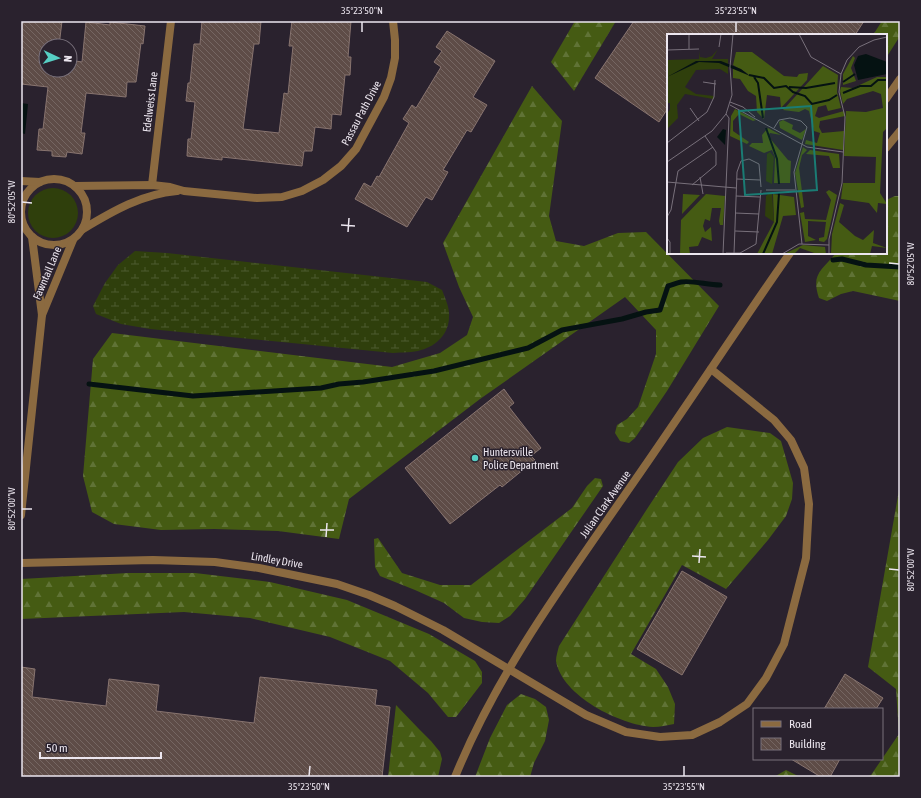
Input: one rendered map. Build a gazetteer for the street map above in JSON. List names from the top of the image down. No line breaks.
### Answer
{"streets":{"street":["Edelweiss Lane","Passau Path Drive","Fawntail Lane","Julian Clark Avenue","Lindley Drive"]},"crossings":[["Edelweiss Lane","Passau Path Drive"],["Passau Path Drive","Fawntail Lane"],["Julian Clark Avenue","Lindley Drive"]],"places":["Huntersville Police Department"],"legend":["Road","Building"],"scale_bar":"50 m","north":"right","coordinates":["35°23'50\"N","35°23'55\"N","80°52'05\"W","80°52'00\"W"]}
